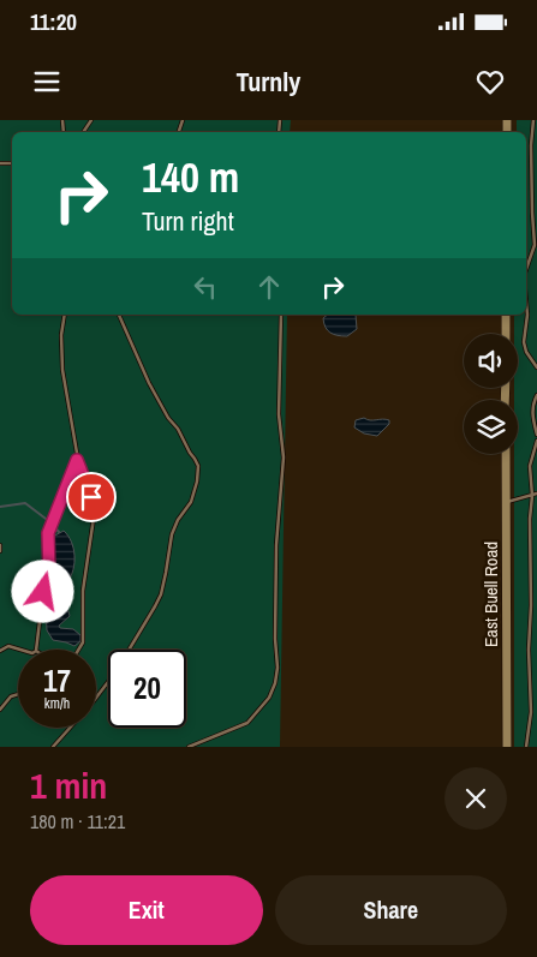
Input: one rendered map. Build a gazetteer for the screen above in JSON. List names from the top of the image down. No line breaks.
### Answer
{"streets":{"street":["East Buell Road"]},"page":{"status":"11:20","header":"Turnly","turn":["140 m","Turn right"],"speed":"17 km/h","limit":"20","heading":["1 min","180 m · 11:21"],"buttons":["Exit","Share"]}}
